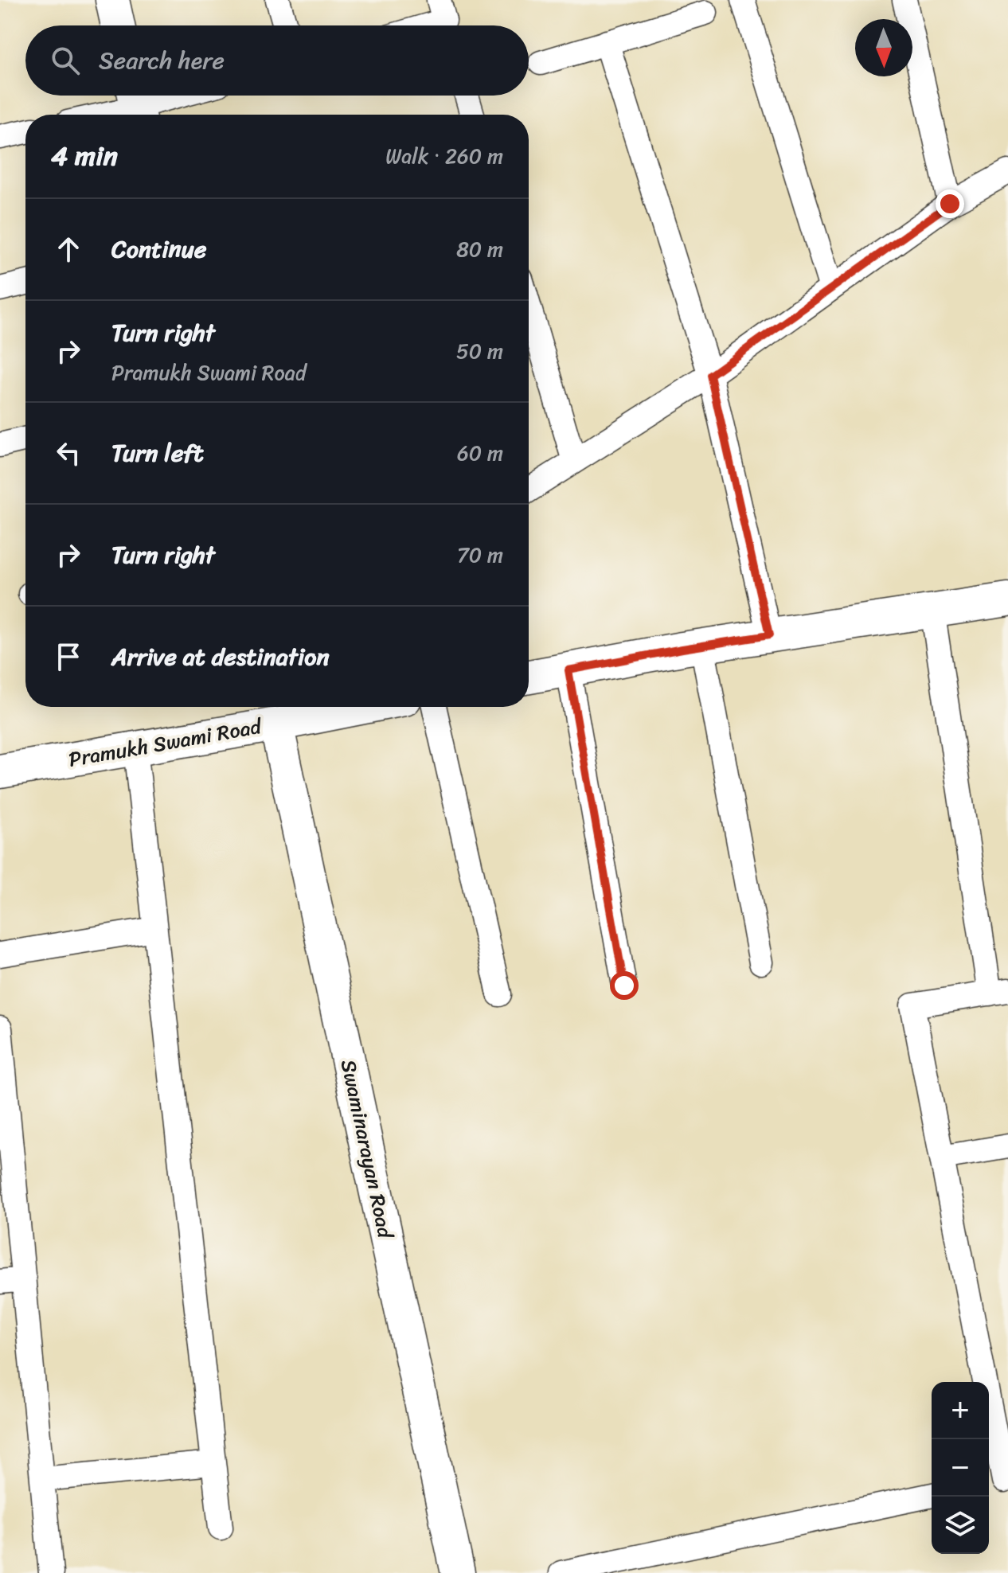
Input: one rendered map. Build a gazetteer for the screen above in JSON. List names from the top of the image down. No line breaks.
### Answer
{"streets":{"main road":["Pramukh Swami Road","Swaminarayan Road"]},"crossings":[["Pramukh Swami Road","Swaminarayan Road"]],"north":"bottom","page":{"search":"Search here","heading":["4 min","Walk · 260 m"],"list":[["Continue","80 m"],["Turn right","Pramukh Swami Road","50 m"],["Turn left","60 m"],["Turn right","70 m"],"Arrive at destination"],"map_buttons":["+","−"]}}
